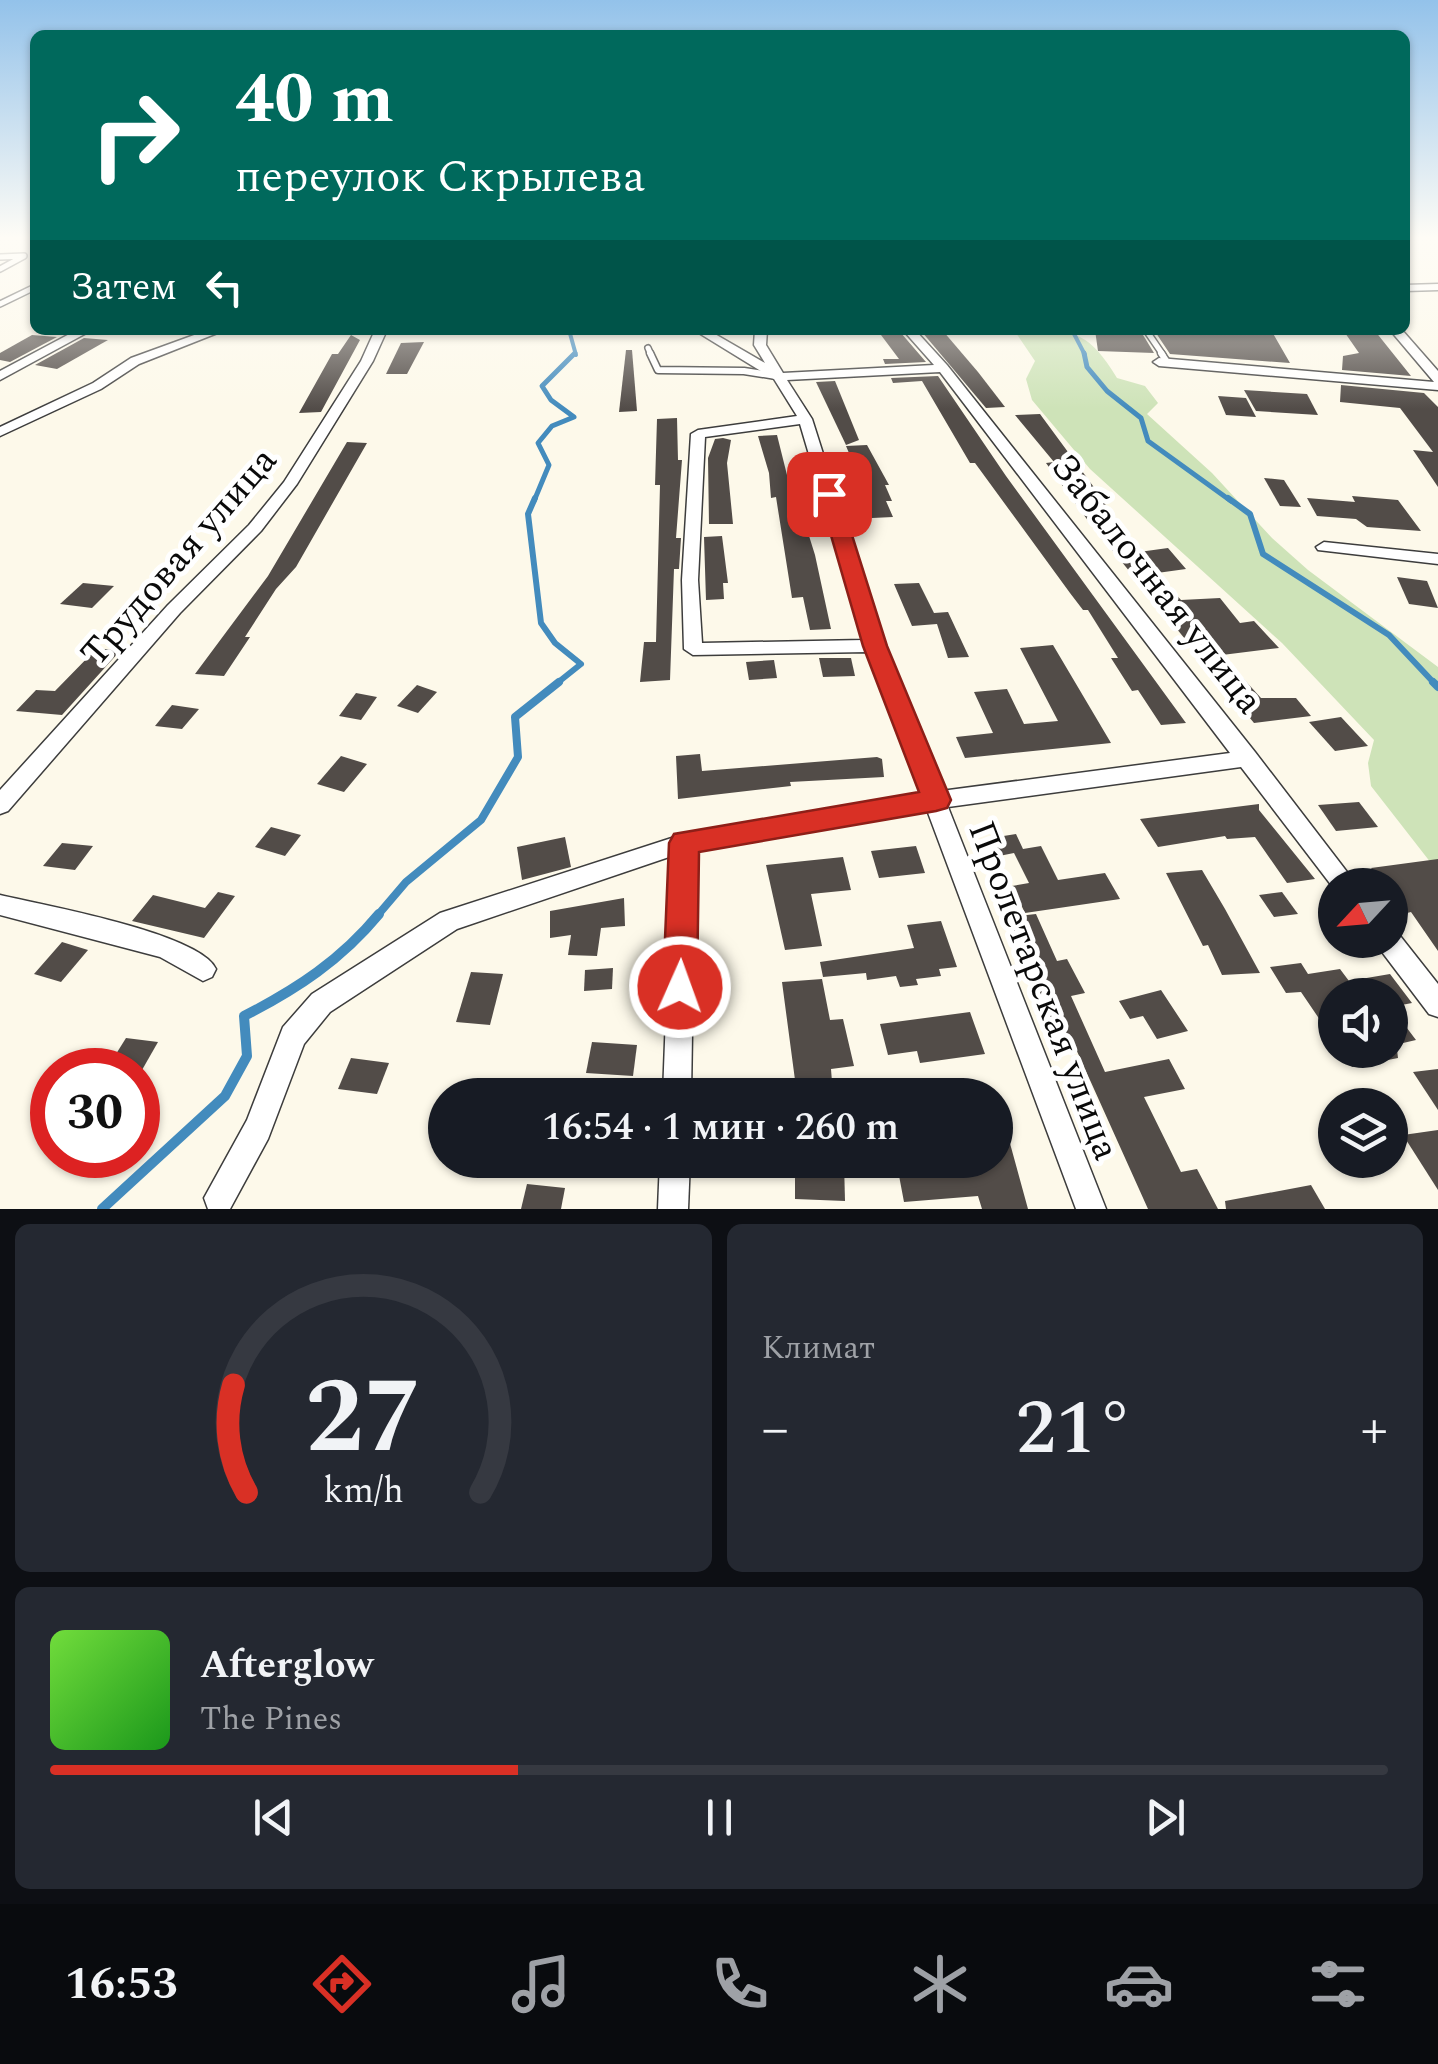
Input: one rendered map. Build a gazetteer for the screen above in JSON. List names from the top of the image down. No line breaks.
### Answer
{"streets":{"street":["Трудовая улица","Забалочная улица","Пролетарская улица"]},"north":"bottom left","page":{"turn":["40 m","переулок Скрылева"],"then":"Затем","limit":"30","trip":"16:54 · 1 мин · 260 m","tile":"Климат","heat":["−","21°","+"],"song":["Afterglow","The Pines"],"tabs":"16:53","gauge":["27","km/h"]}}
